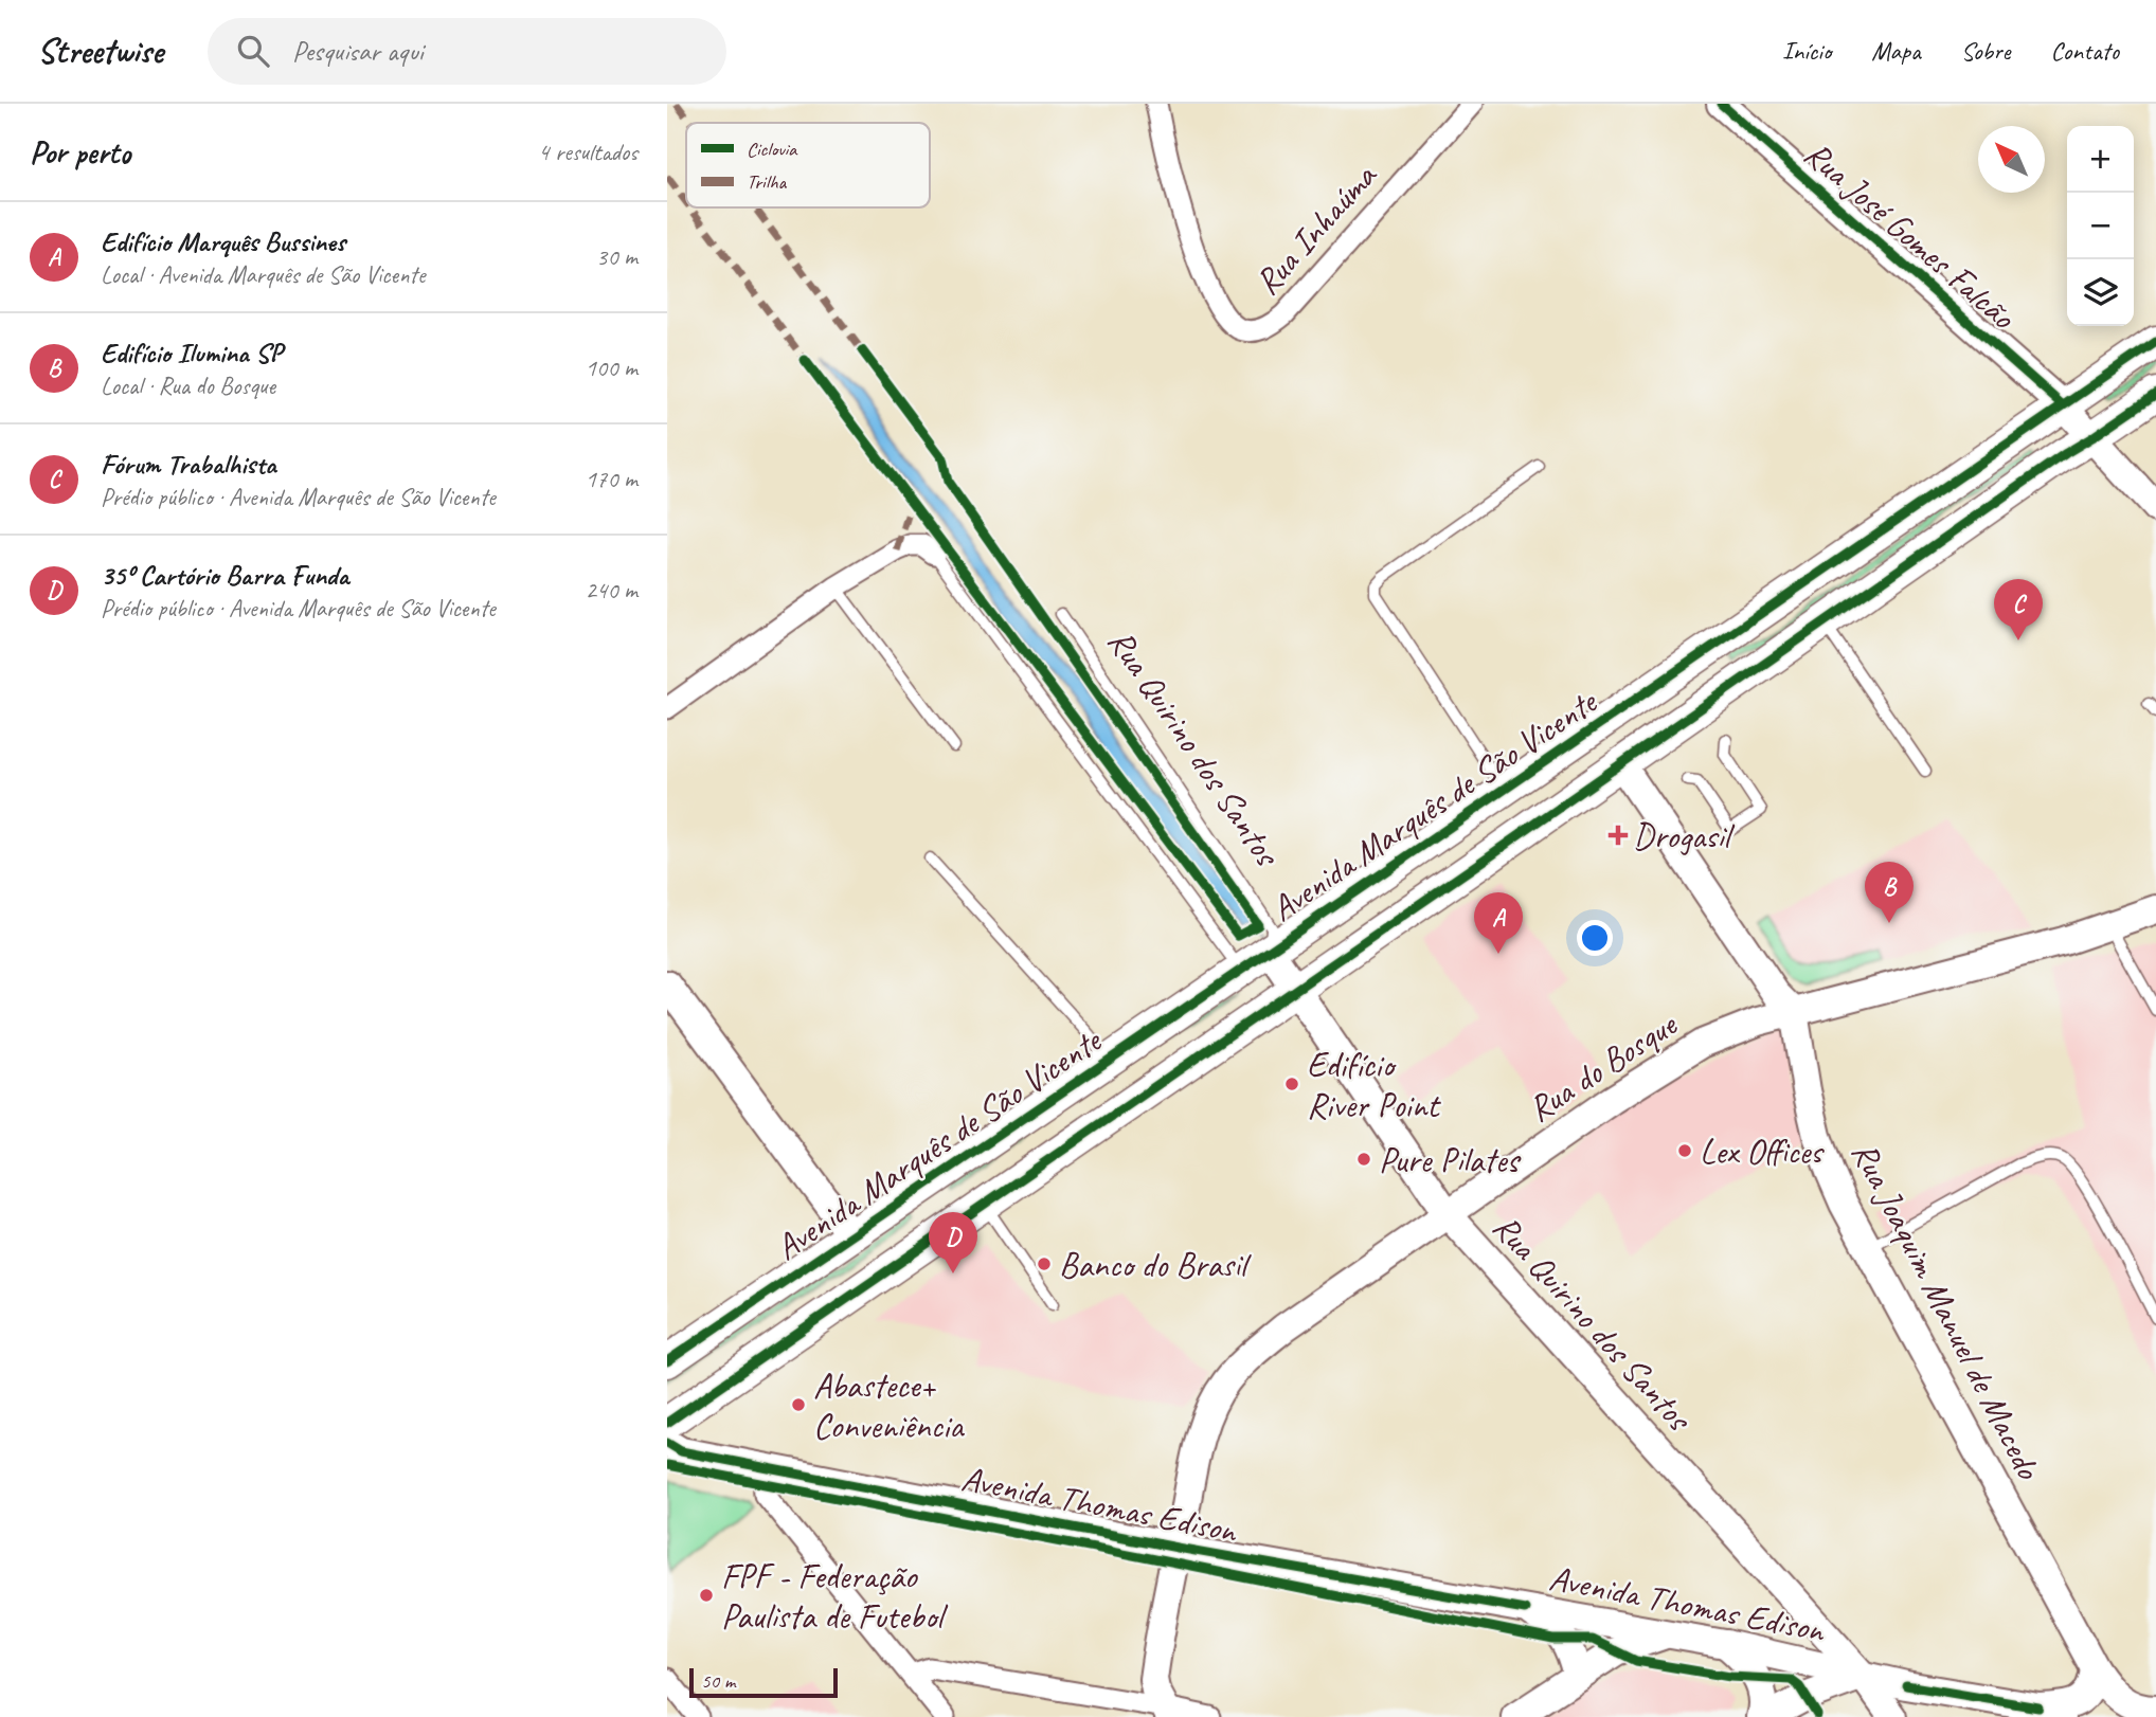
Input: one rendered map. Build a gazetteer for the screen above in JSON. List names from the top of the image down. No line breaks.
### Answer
{"streets":{"main road":["Avenida Marquês de São Vicente"],"street":["Rua Inhaúma","Rua José Gomes Falcão","Rua Quirino dos Santos","Rua do Bosque","Rua Joaquim Manuel de Macedo","Avenida Thomas Edison"]},"crossings":[["Rua José Gomes Falcão","Avenida Marquês de São Vicente"],["Rua Quirino dos Santos","Avenida Marquês de São Vicente"],["Rua Quirino dos Santos","Rua do Bosque"],["Rua Quirino dos Santos","Avenida Thomas Edison"],["Rua do Bosque","Rua Joaquim Manuel de Macedo"],["Rua do Bosque","Avenida Thomas Edison"],["Rua Joaquim Manuel de Macedo","Avenida Thomas Edison"]],"places":{"health":["Drogasil"],"other":["Edifício River Point","Lex Offices","Pure Pilates","Banco do Brasil","Abastece+ Conveniência","FPF - Federação Paulista de Futebol"]},"legend":["Ciclovia","Trilha"],"scale_bar":"50 m","north":"top left","page":{"header":"Streetwise","search":"Pesquisar aqui","nav":["Início","Mapa","Sobre","Contato"],"heading":["Por perto","4 resultados"],"map_buttons":["+","−"],"list":[{"mark":"A","name":"Edifício Marquês Bussines","note":"Local · Avenida Marquês de São Vicente","value":"30 m"},{"mark":"B","name":"Edifício Ilumina SP","note":"Local · Rua do Bosque","value":"100 m"},{"mark":"C","name":"Fórum Trabalhista","note":"Prédio público · Avenida Marquês de São Vicente","value":"170 m"},{"mark":"D","name":"35º Cartório Barra Funda","note":"Prédio público · Avenida Marquês de São Vicente","value":"240 m"}],"pins":["C","B","A","D"],"scale":"50 m"}}
